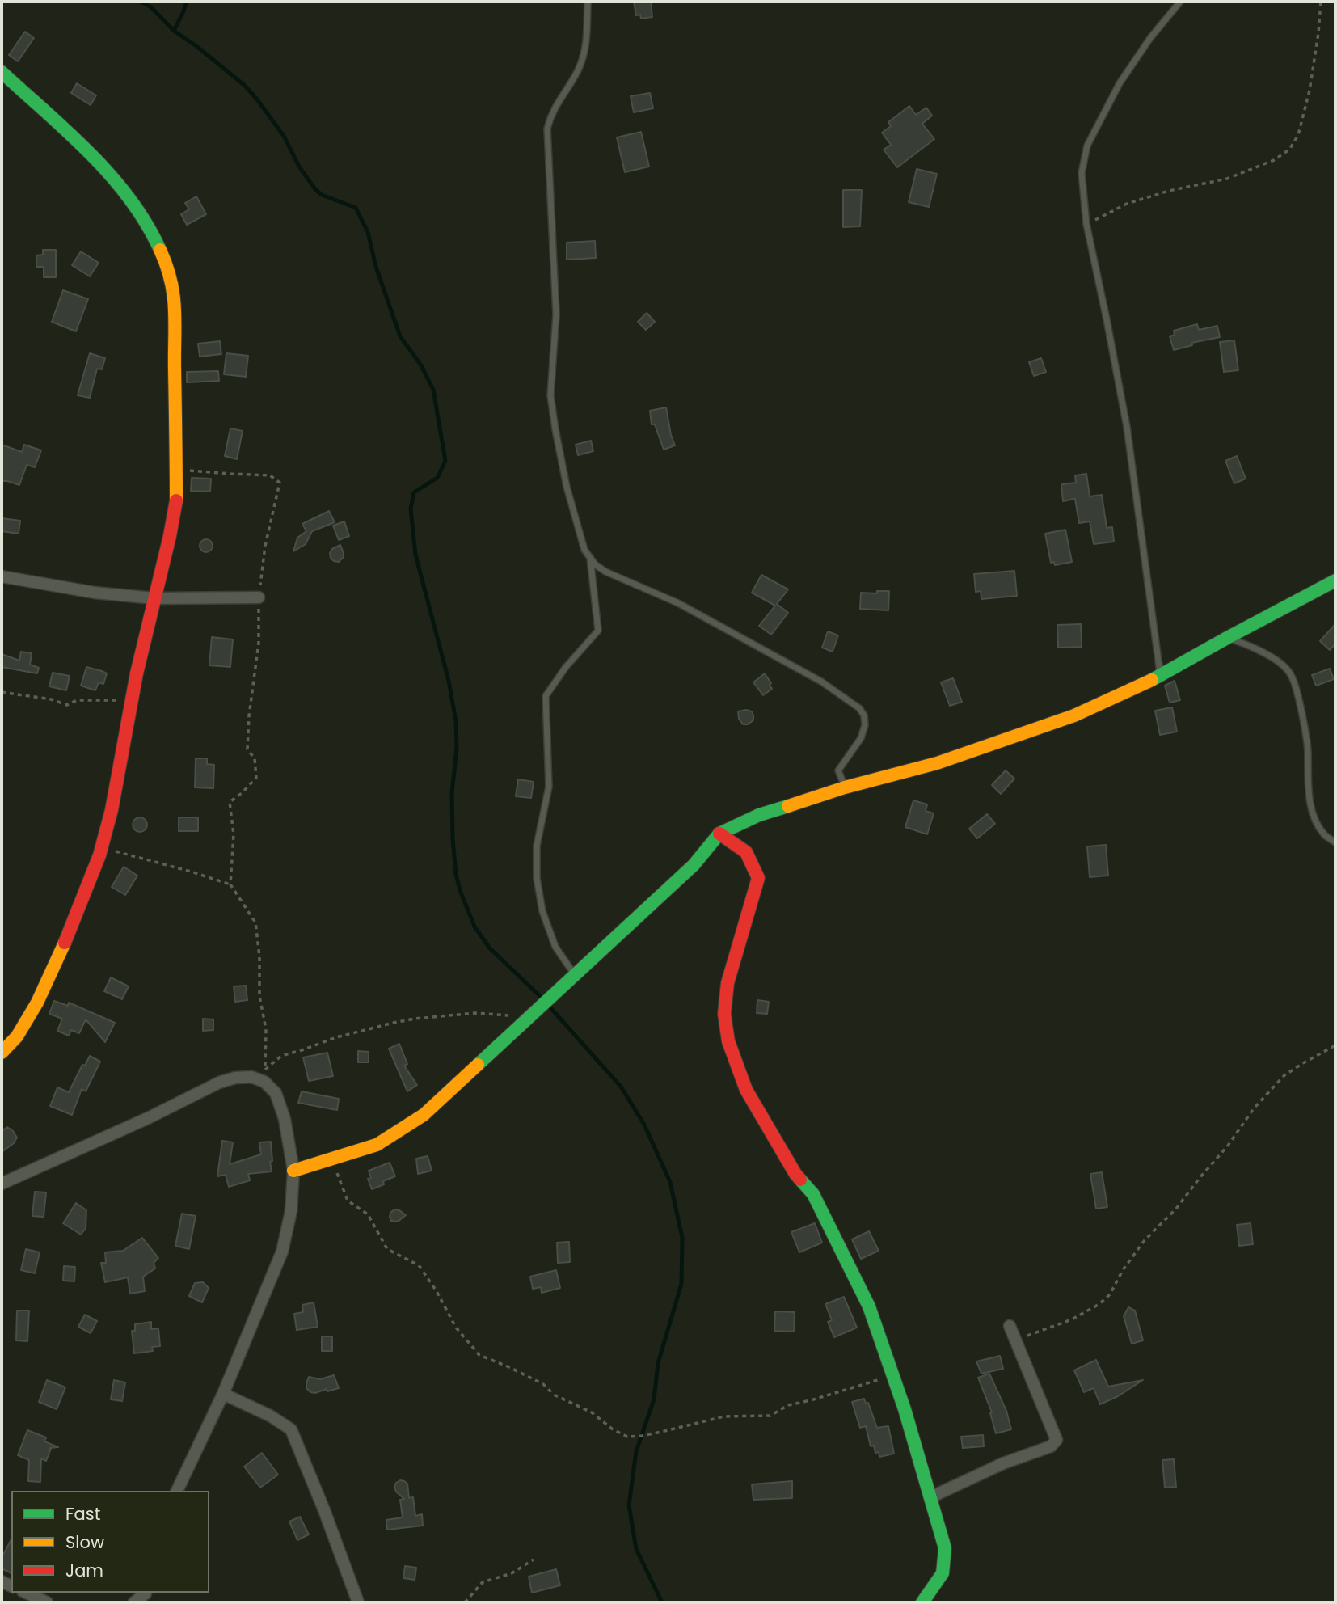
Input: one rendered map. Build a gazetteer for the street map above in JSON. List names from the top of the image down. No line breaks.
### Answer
{"legend":["Fast","Slow","Jam"]}
